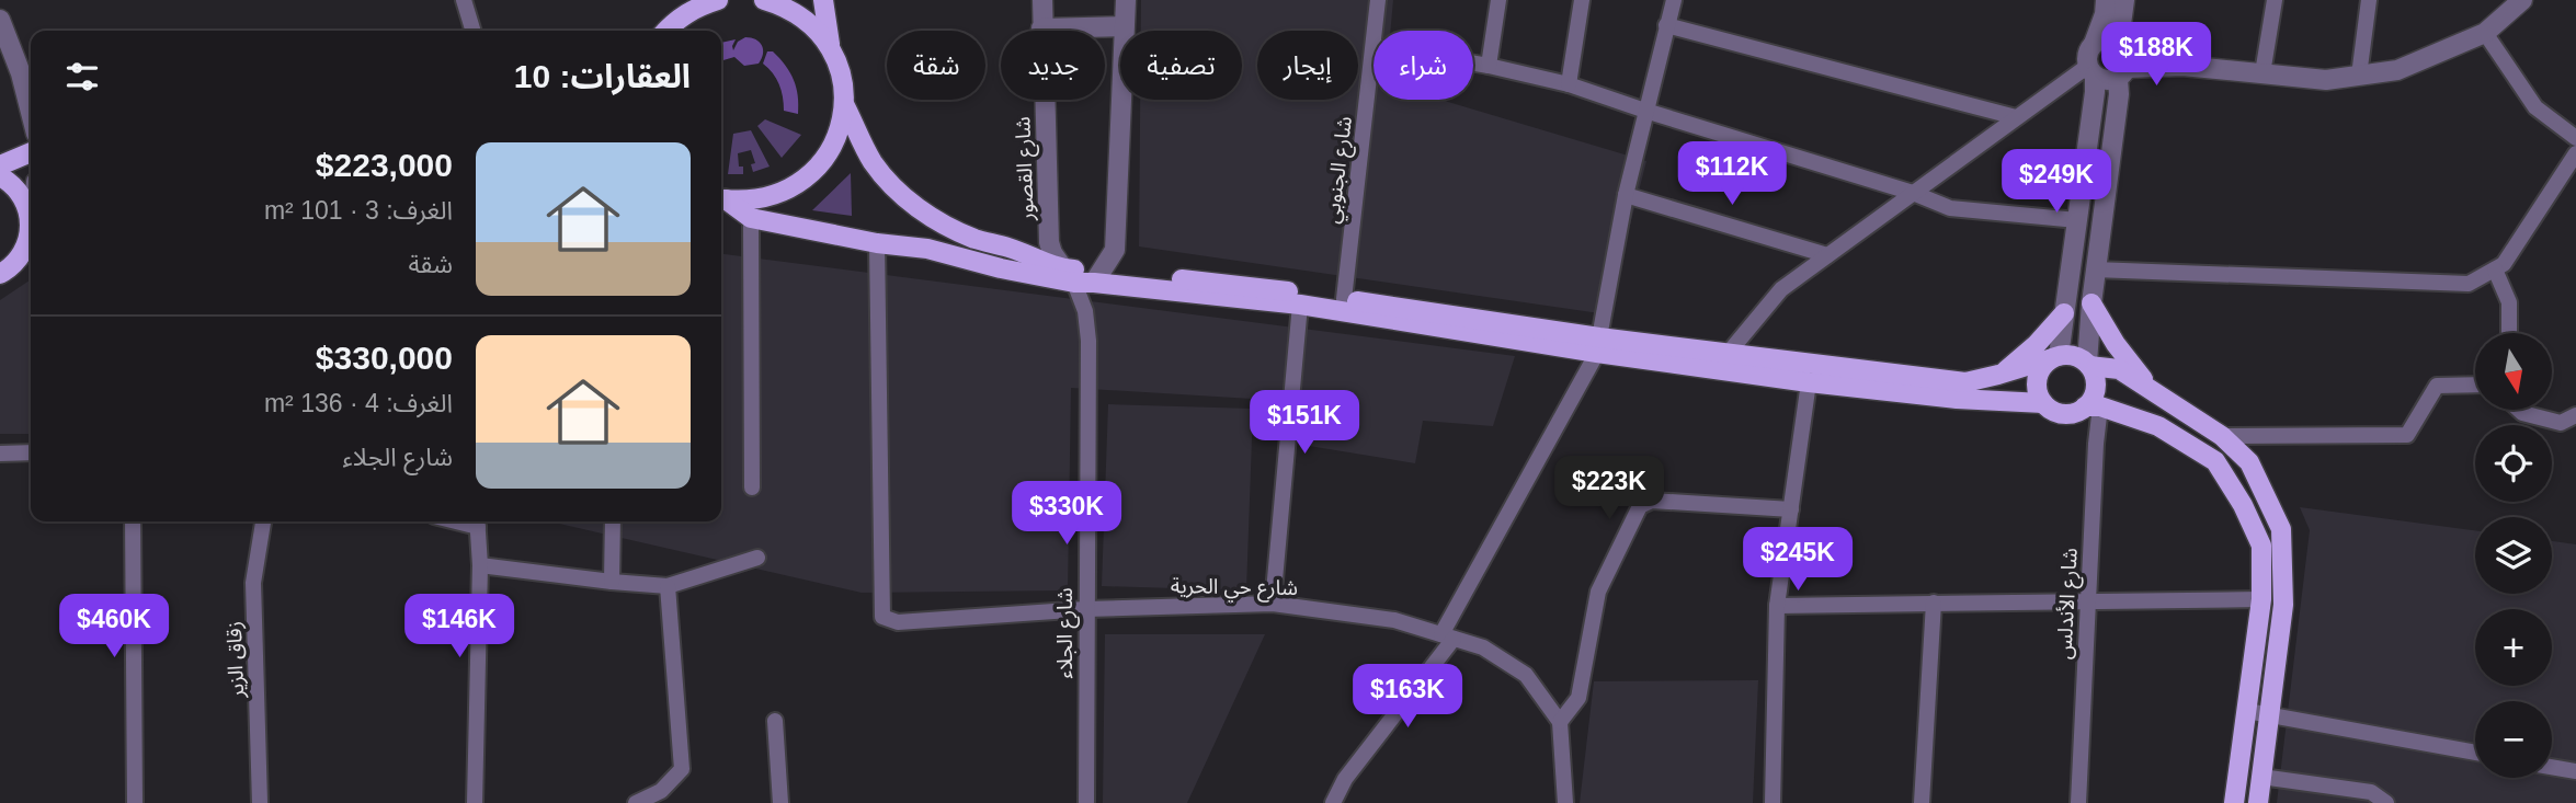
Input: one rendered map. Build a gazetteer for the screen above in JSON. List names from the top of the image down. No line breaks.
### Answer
{"streets":{"street":["شارع القصور","شارع الجنوبي","شارع حي الحرية","شارع الأندلس","شارع الجلاء","زقاق الزير"]},"crossings":[["شارع القصور","شارع الجلاء"],["شارع حي الحرية","شارع الجلاء"]],"north":"bottom","page":{"price":["$188K","$112K","$249K","$151K","$223K","$330K","$245K","$460K","$146K","$163K"],"chip":["شراء","إيجار","تصفية","جديد","شقة"],"heading":"العقارات: 10","list":[{"name":"$223,000","note":"الغرف: 3 · 101 m² · شقة"},{"name":"$330,000","note":"الغرف: 4 · 136 m² · شارع الجلاء"}],"map_buttons":["+","−"]}}
